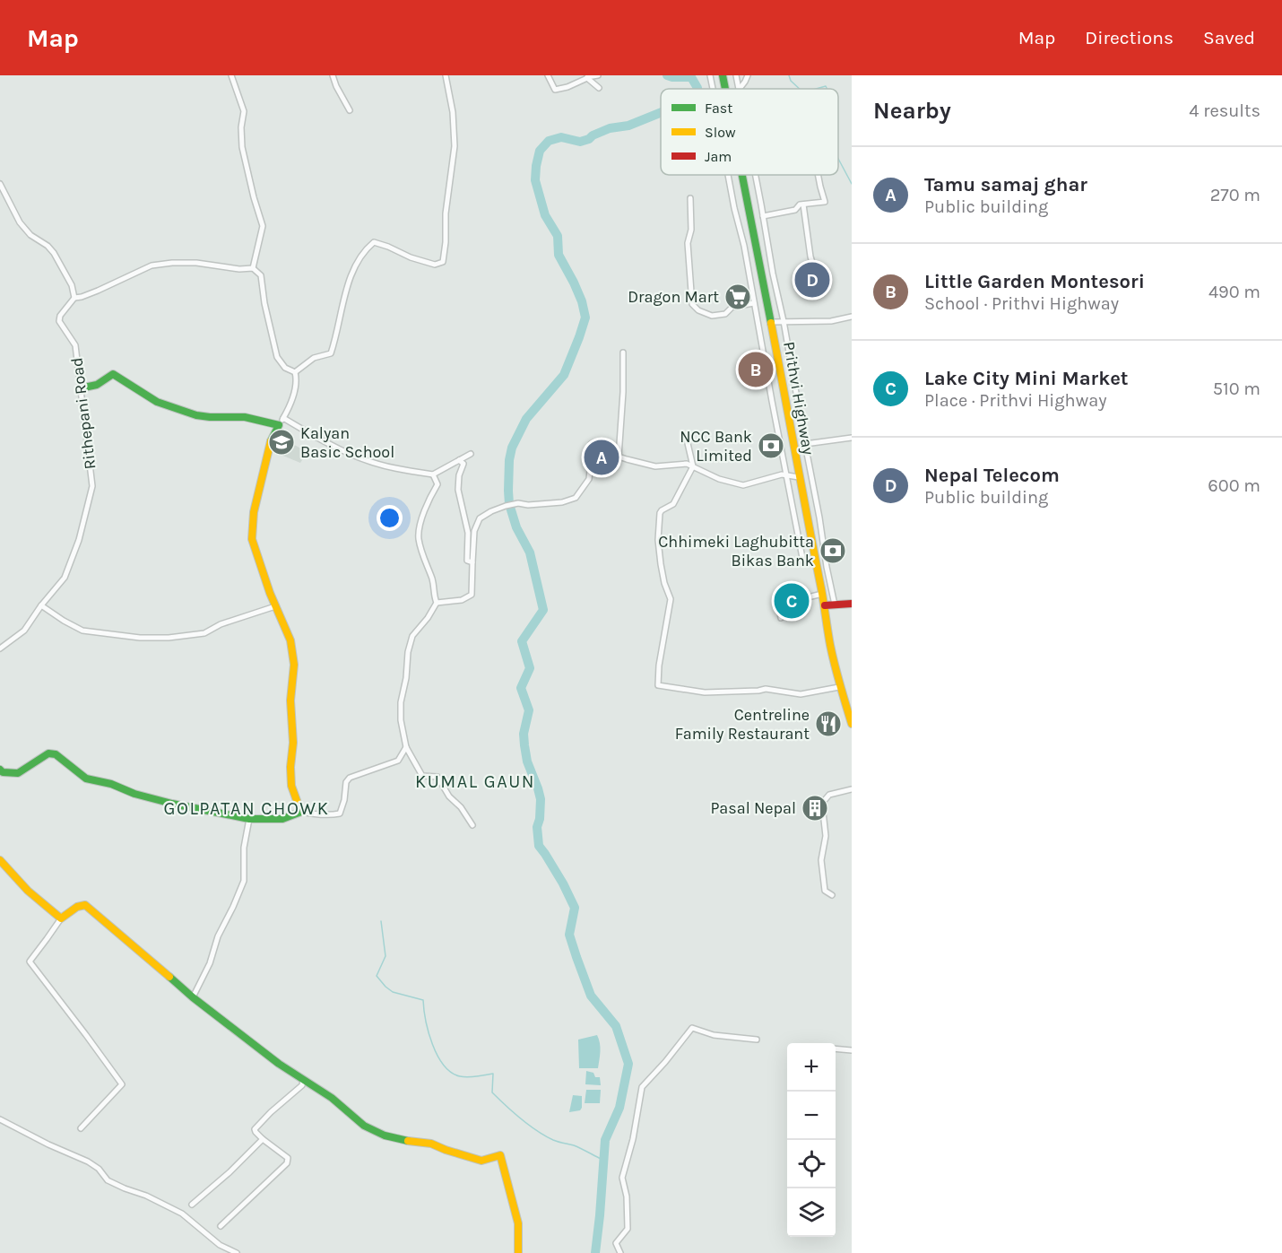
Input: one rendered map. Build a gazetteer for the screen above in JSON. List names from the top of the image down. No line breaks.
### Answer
{"streets":{"main road":["Prithvi Highway"],"street":["Rithepani Road"]},"districts":["KUMAL GAUN","GOLPATAN CHOWK"],"places":{"supermarket":["Dragon Mart"],"school or university":["Kalyan Basic School"],"bank":["NCC Bank Limited","Chhimeki Laghubitta Bikas Bank"],"restaurant":["Centreline Family Restaurant"],"building":["Pasal Nepal"]},"legend":["Fast","Slow","Jam"],"page":{"header":"Map","nav":["Map","Directions","Saved"],"heading":["Nearby","4 results"],"list":[{"mark":"A","name":"Tamu samaj ghar","note":"Public building","value":"270 m"},{"mark":"B","name":"Little Garden Montesori","note":"School · Prithvi Highway","value":"490 m"},{"mark":"C","name":"Lake City Mini Market","note":"Place · Prithvi Highway","value":"510 m"},{"mark":"D","name":"Nepal Telecom","note":"Public building","value":"600 m"}],"pins":["D","B","A","C"],"map_buttons":["+","−"]}}
